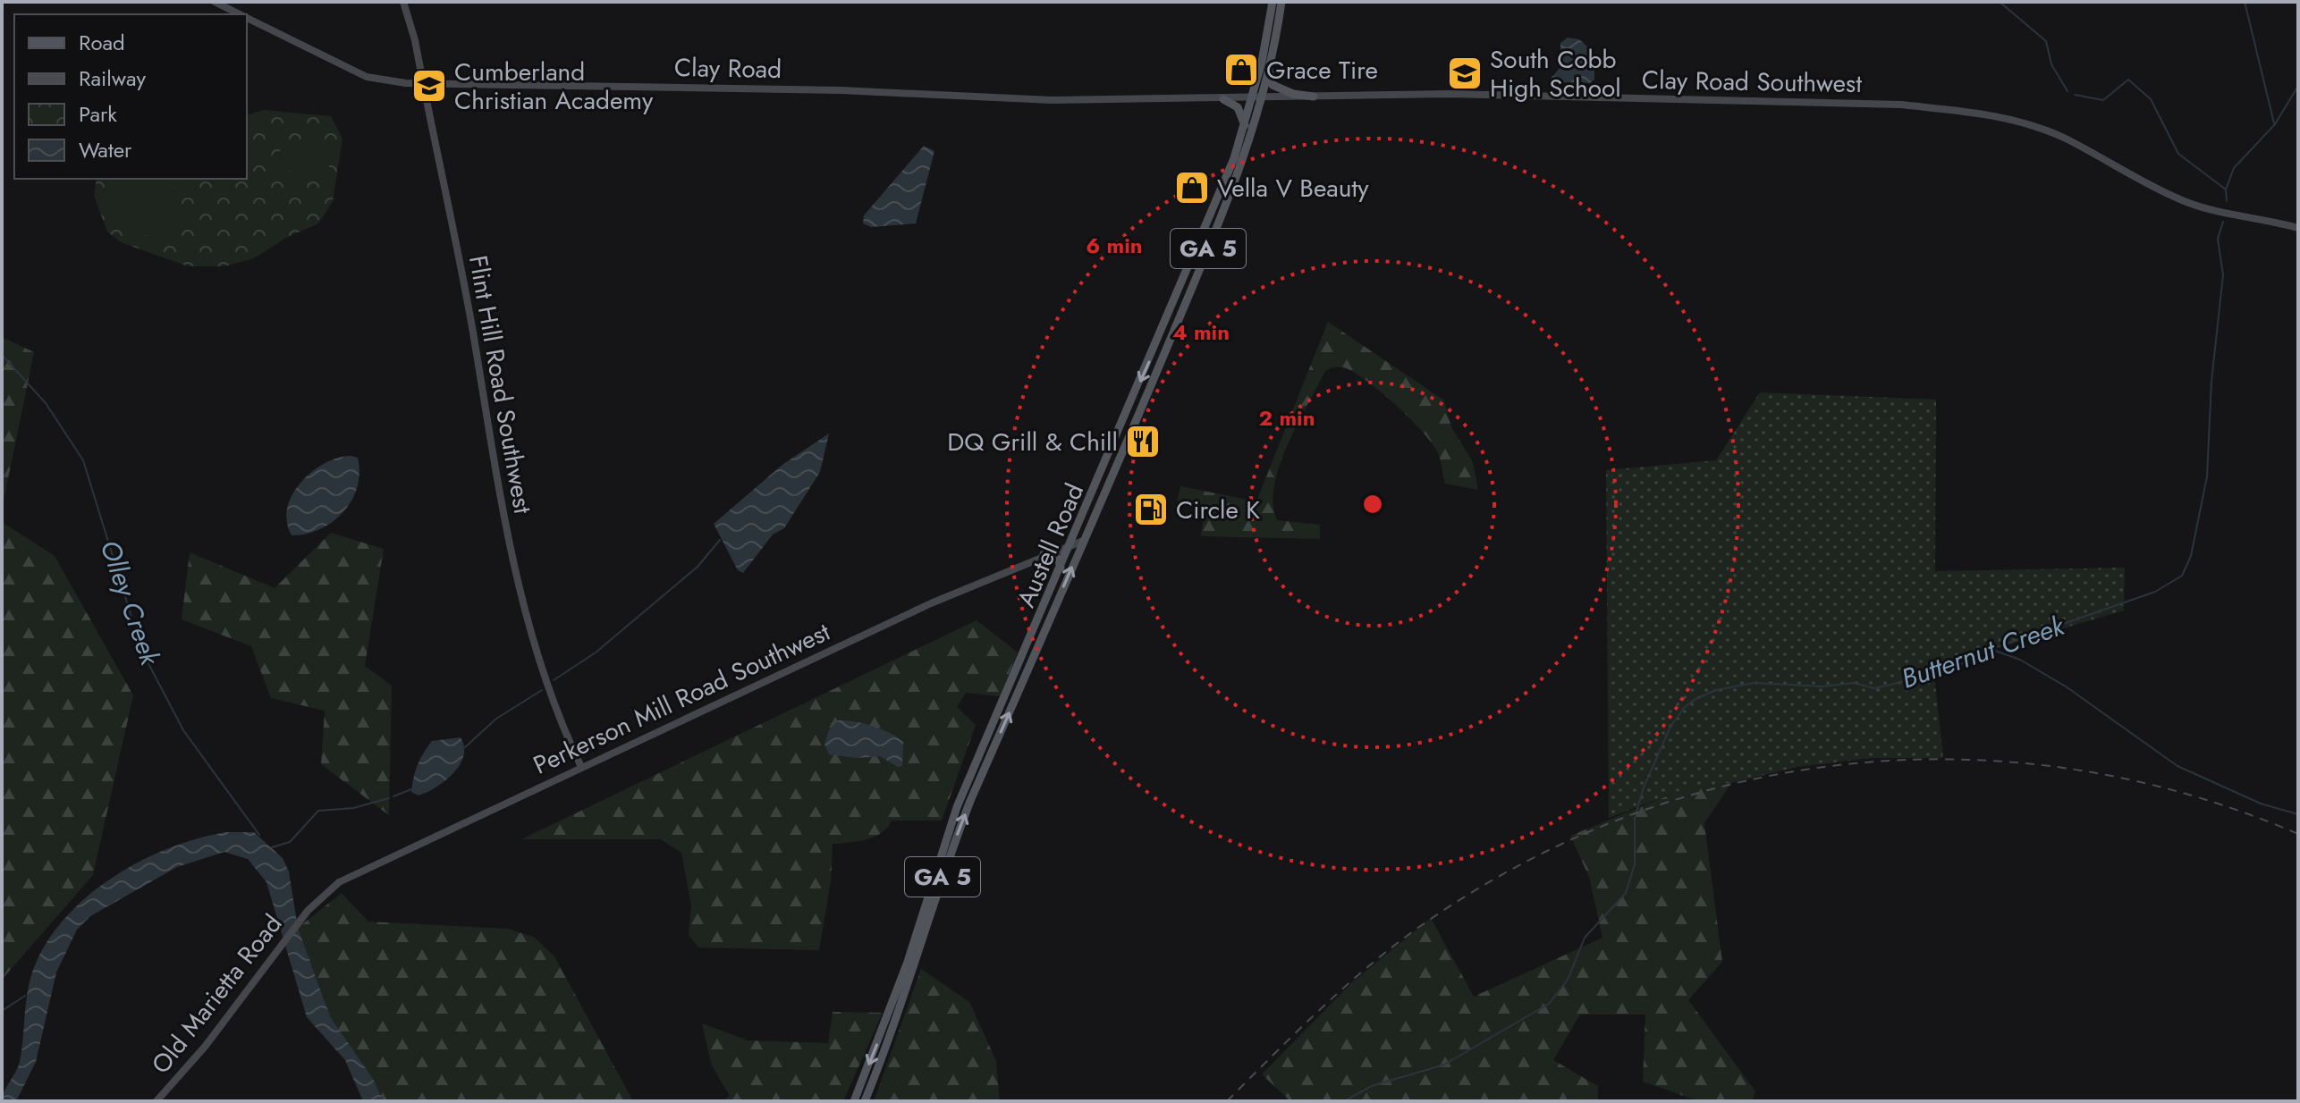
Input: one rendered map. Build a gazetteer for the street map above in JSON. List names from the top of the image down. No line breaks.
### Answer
{"streets":{"main road":["GA 5","Austell Road"],"street":["Clay Road","Clay Road Southwest","Flint Hill Road Southwest","Perkerson Mill Road Southwest","Old Marietta Road"]},"crossings":[["Clay Road","Clay Road Southwest"],["Clay Road","Flint Hill Road Southwest"],["Clay Road Southwest","Austell Road"],["Flint Hill Road Southwest","Perkerson Mill Road Southwest"],["Austell Road","Perkerson Mill Road Southwest"],["Perkerson Mill Road Southwest","Old Marietta Road"]],"water":["Olley Creek","Butternut Creek"],"places":{"shop":["Grace Tire","Vella V Beauty"],"school or university":["South Cobb High School","Cumberland Christian Academy"],"restaurant":["DQ Grill & Chill"],"fuel station":["Circle K"]},"legend":["Road","Railway","Park","Water"],"rings":["6 min","4 min","2 min"]}
